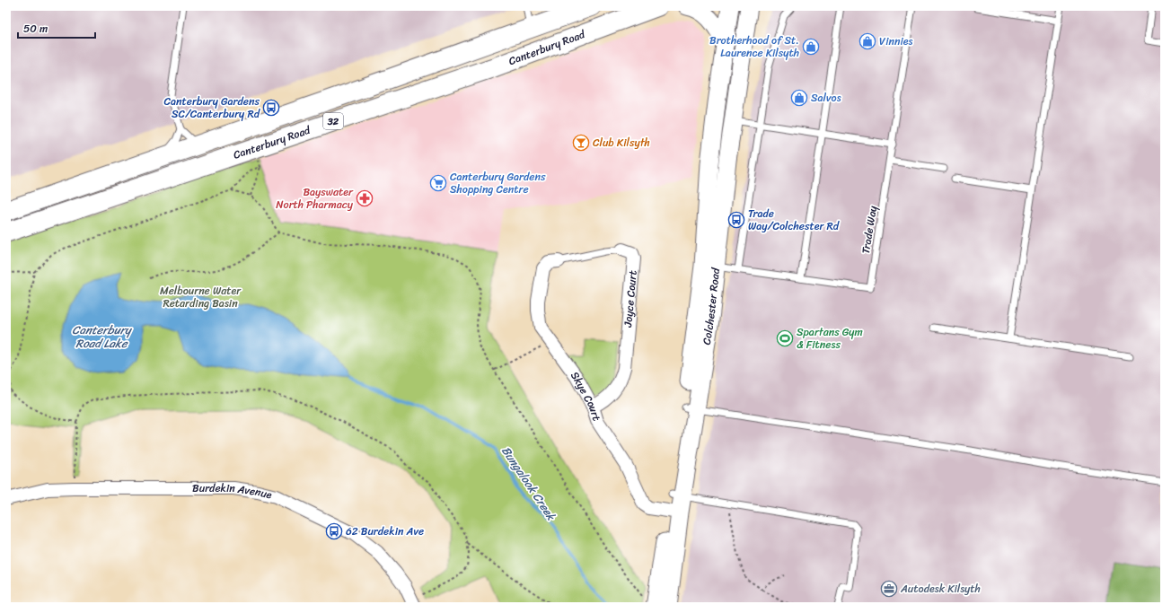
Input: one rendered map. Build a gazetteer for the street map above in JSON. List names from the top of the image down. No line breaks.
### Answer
{"streets":{"main road":["Canterbury Road","32","Colchester Road"],"street":["Joyce Court","Skye Court","Burdekin Avenue"],"lane":["Trade Way"]},"crossings":[["Trade Way","Colchester Road"],["Joyce Court","Skye Court"],["Colchester Road","Skye Court"]],"water":["Canterbury Road Lake","Bungalook Creek"],"parks":["Melbourne Water Retarding Basin"],"places":{"shop":["Vinnies","Brotherhood of St. Laurence Kilsyth","Salvos"],"bus stop":["Canterbury Gardens SC/Canterbury Rd","Trade Way/Colchester Rd","62 Burdekin Ave"],"bar":["Club Kilsyth"],"supermarket":["Canterbury Gardens Shopping Centre"],"pharmacy":["Bayswater North Pharmacy"],"sports":["Spartans Gym & Fitness"],"office":["Autodesk Kilsyth"]},"scale_bar":"50 m"}
